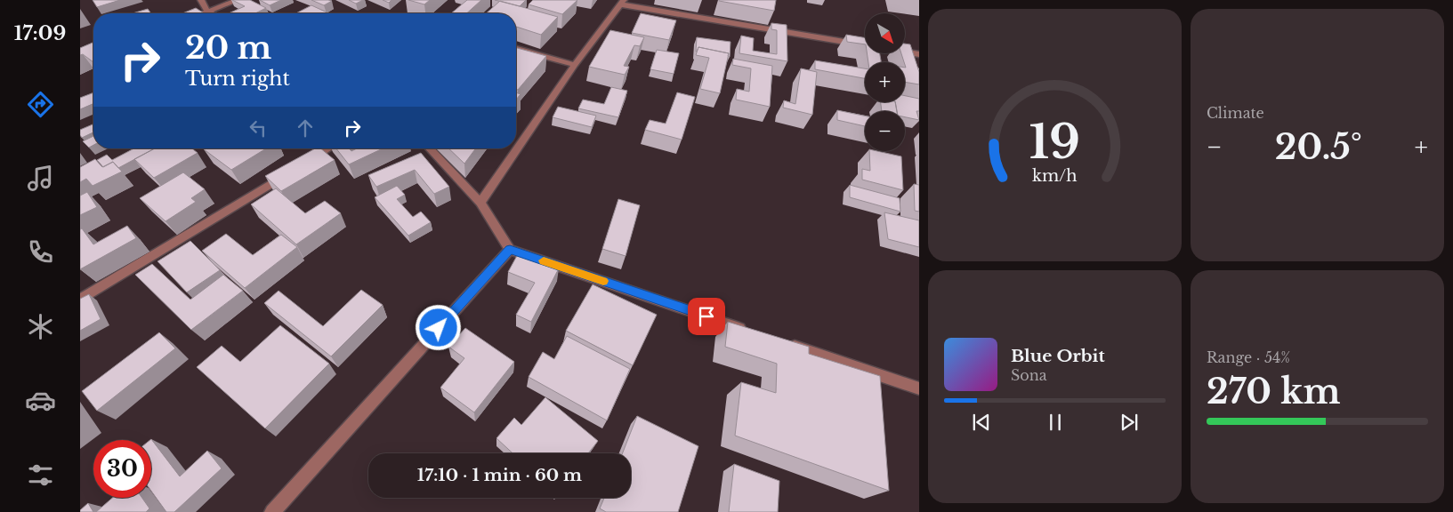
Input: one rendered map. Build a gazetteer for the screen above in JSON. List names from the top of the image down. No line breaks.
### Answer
{"north":"bottom right","page":{"tabs":"17:09","tile":["Climate",["Range · 54%","270 km"]],"map_buttons":["+","−"],"turn":["20 m","Turn right"],"heat":["−","20.5°","+"],"song":["Blue Orbit","Sona"],"limit":"30","trip":"17:10 · 1 min · 60 m","gauge":["19","km/h"]}}
